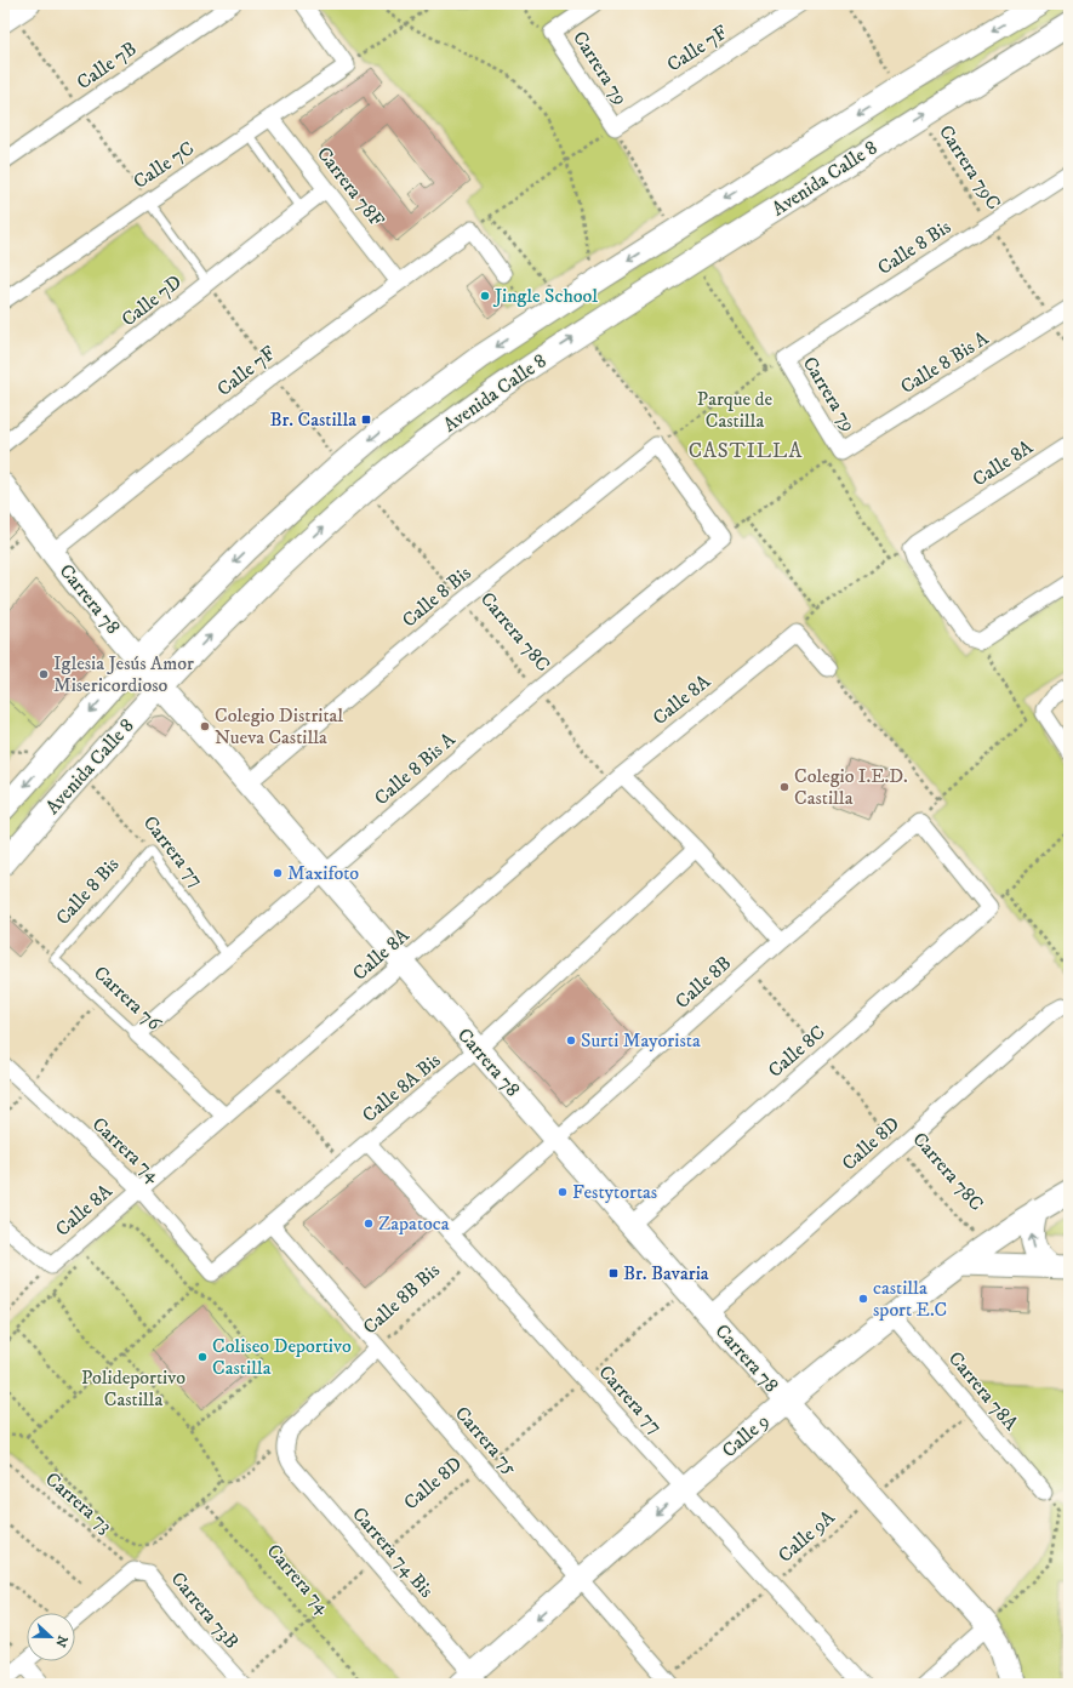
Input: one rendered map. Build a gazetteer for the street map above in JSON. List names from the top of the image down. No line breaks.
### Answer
{"streets":{"street":["Calle 7F","Calle 7B","Carrera 79","Calle 7C","Avenida Calle 8","Carrera 78F","Calle 8 Bis","Calle 7D","Calle 8 Bis A","Calle 8A","Carrera 78","Carrera 77","Calle 8B","Carrera 76","Calle 8C","Calle 8A Bis","Calle 8D","Carrera 74","Calle 8B Bis","Carrera 78A","Calle 9","Carrera 75","Carrera 74 Bis","Carrera 73B"],"path":["Carrera 79C","Carrera 78C","Carrera 73","Calle 9A"]},"crossings":[["Calle 7F","Carrera 79"],["Calle 7F","Carrera 78F"],["Calle 7F","Carrera 78"],["Carrera 79","Calle 8 Bis"],["Carrera 79","Calle 8 Bis A"],["Calle 7C","Carrera 78F"],["Carrera 79C","Avenida Calle 8"],["Carrera 79C","Calle 8 Bis"],["Carrera 79C","Calle 8 Bis A"],["Avenida Calle 8","Carrera 78"],["Avenida Calle 8","Carrera 78C"],["Avenida Calle 8","Carrera 77"],["Carrera 78F","Calle 7D"],["Calle 8 Bis","Carrera 78"],["Calle 8 Bis","Carrera 78C"],["Calle 8 Bis","Carrera 77"],["Calle 8 Bis","Carrera 76"],["Calle 8 Bis A","Carrera 78"],["Calle 8 Bis A","Carrera 78C"],["Calle 8 Bis A","Carrera 77"],["Calle 8 Bis A","Carrera 76"],["Calle 8A","Carrera 78"],["Calle 8A","Carrera 78C"],["Calle 8A","Carrera 76"],["Calle 8A","Carrera 74"],["Carrera 78","Calle 8B"],["Carrera 78","Calle 8C"],["Carrera 78","Calle 8A Bis"],["Carrera 78","Calle 8D"],["Carrera 78","Calle 9"],["Carrera 78","Calle 9A"],["Carrera 78C","Calle 8B"],["Carrera 78C","Calle 8C"],["Carrera 78C","Calle 8D"],["Carrera 78C","Calle 9"],["Carrera 77","Calle 8B"],["Carrera 77","Calle 8A Bis"],["Carrera 77","Calle 8D"],["Carrera 77","Calle 8B Bis"],["Carrera 77","Calle 9"],["Carrera 77","Calle 9A"],["Calle 8A Bis","Carrera 74"],["Calle 8A Bis","Carrera 75"],["Calle 8D","Carrera 74"],["Calle 8D","Carrera 75"],["Calle 8D","Carrera 74 Bis"],["Calle 8D","Carrera 73B"],["Calle 8B Bis","Carrera 75"],["Calle 8B Bis","Carrera 74 Bis"],["Carrera 78A","Calle 9"],["Carrera 78A","Calle 9A"],["Calle 9","Carrera 75"],["Calle 9","Carrera 74 Bis"],["Carrera 75","Calle 9A"],["Carrera 73","Carrera 73B"]],"one_way":["Calle 9"],"districts":["CASTILLA"],"parks":["Parque de Castilla","Polideportivo Castilla"],"places":{"other":["Jingle School","Iglesia Jesús Amor Misericordioso","Colegio Distrital Nueva Castilla","Colegio I.E.D. Castilla","Maxifoto","Surti Mayorista","Festytortas","Zapatoca","castilla sport E.C","Coliseo Deportivo Castilla"],"transit":["Br. Castilla","Br. Bavaria"]},"north":"right"}
